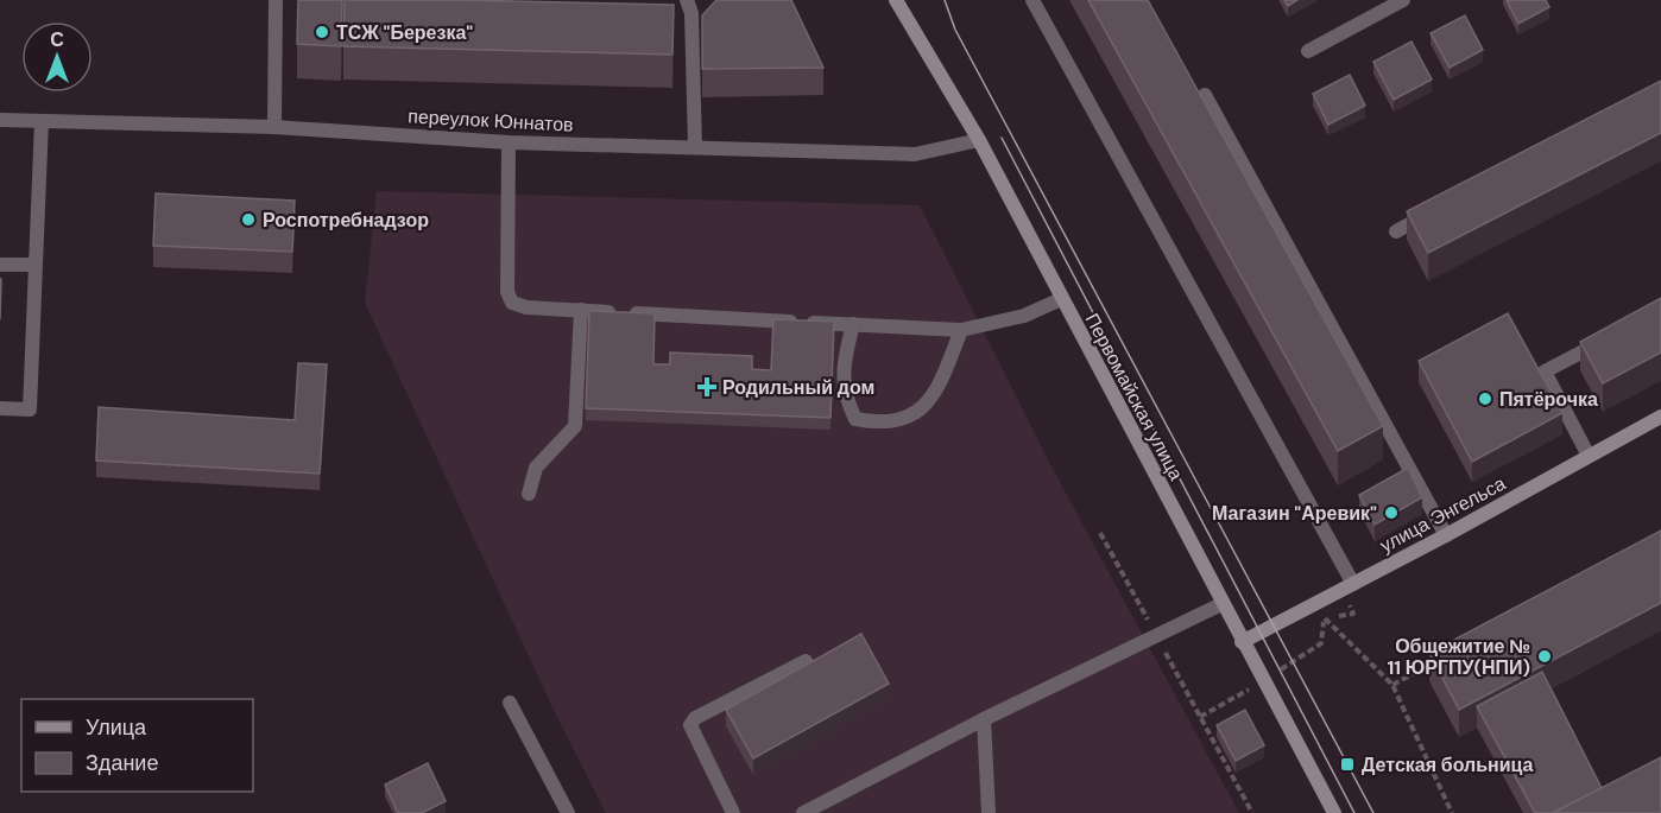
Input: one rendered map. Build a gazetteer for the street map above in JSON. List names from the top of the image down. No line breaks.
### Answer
{"streets":{"main road":["Первомайская улица","улица Энгельса"],"street":["переулок Юннатов"]},"crossings":[["переулок Юннатов","Первомайская улица"],["Первомайская улица","улица Энгельса"]],"places":{"other":["ТСЖ \"Березка\"","Роспотребнадзор","Пятёрочка","Магазин \"Аревик\"","Общежитие № 11 ЮРГПУ(НПИ)"],"health":["Родильный дом"],"transit":["Детская больница"]},"legend":["Улица","Здание"],"north":"top"}
